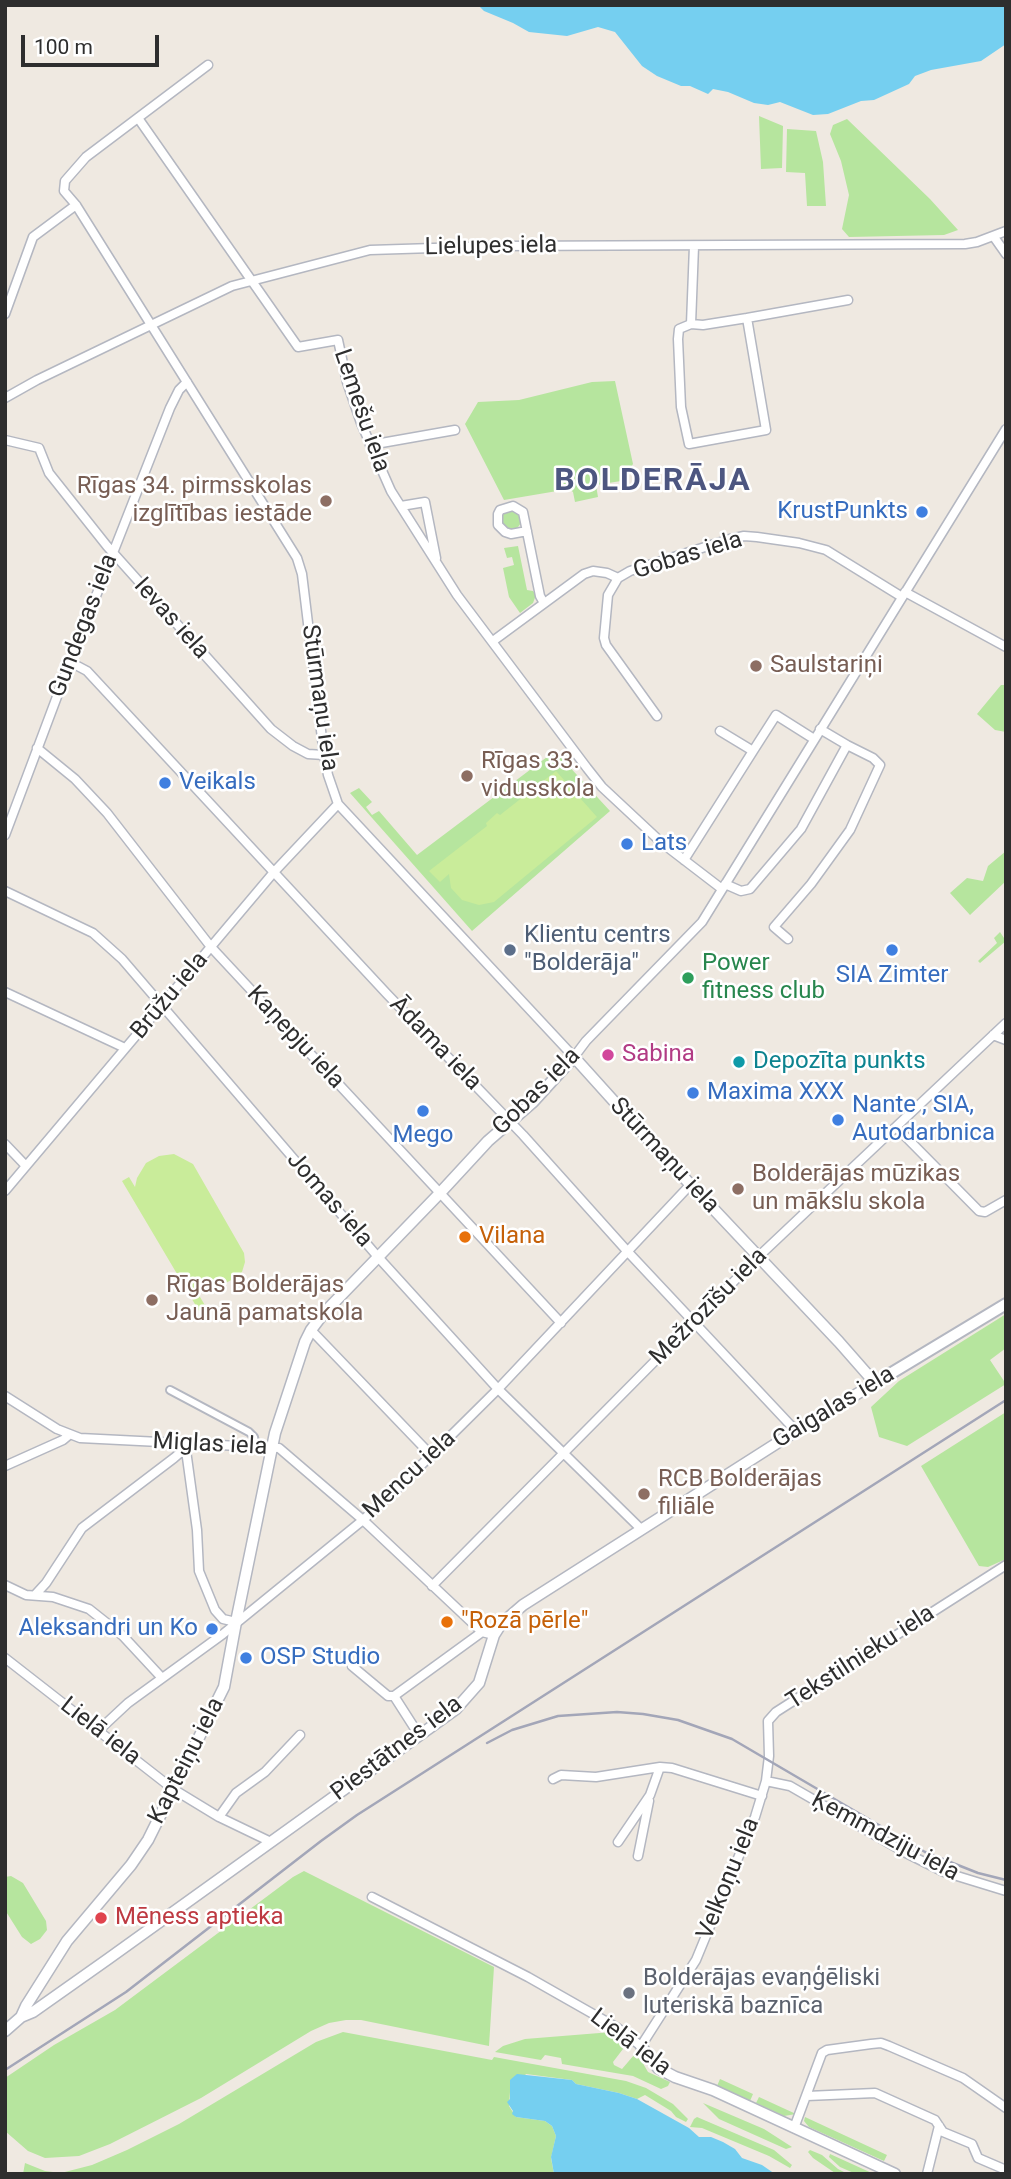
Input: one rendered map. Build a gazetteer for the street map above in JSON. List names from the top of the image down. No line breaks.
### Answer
{"streets":{"main road":["Gaigalas iela"],"street":["Lielupes iela","Lemešu iela","Gobas iela","Ievas iela","Gundegas iela","Stūrmaņu iela","Brūžu iela","Kaņepju iela","Ādama iela","Jomas iela","Mežrozīšu iela","Miglas iela","Mencu iela","Tekstilnieku iela","Lielā iela","Piestātnes iela","Kapteiņu iela","Ķemmdziju iela","Velkoņu iela"]},"crossings":[["Lielupes iela","Lemešu iela"],["Lielupes iela","Stūrmaņu iela"],["Lemešu iela","Gobas iela"],["Lemešu iela","Stūrmaņu iela"],["Gobas iela","Stūrmaņu iela"],["Gobas iela","Kaņepju iela"],["Gobas iela","Ādama iela"],["Gobas iela","Jomas iela"],["Gobas iela","Miglas iela"],["Gobas iela","Kapteiņu iela"],["Ievas iela","Gundegas iela"],["Ievas iela","Stūrmaņu iela"],["Gundegas iela","Stūrmaņu iela"],["Gundegas iela","Kaņepju iela"],["Gundegas iela","Ādama iela"],["Stūrmaņu iela","Brūžu iela"],["Stūrmaņu iela","Mežrozīšu iela"],["Stūrmaņu iela","Gaigalas iela"],["Stūrmaņu iela","Mencu iela"],["Brūžu iela","Kaņepju iela"],["Brūžu iela","Ādama iela"],["Brūžu iela","Jomas iela"],["Kaņepju iela","Mencu iela"],["Ādama iela","Mežrozīšu iela"],["Ādama iela","Gaigalas iela"],["Ādama iela","Mencu iela"],["Jomas iela","Mežrozīšu iela"],["Jomas iela","Gaigalas iela"],["Jomas iela","Mencu iela"],["Mežrozīšu iela","Miglas iela"],["Gaigalas iela","Piestātnes iela"],["Miglas iela","Mencu iela"],["Miglas iela","Kapteiņu iela"],["Mencu iela","Lielā iela"],["Mencu iela","Kapteiņu iela"],["Tekstilnieku iela","Ķemmdziju iela"],["Tekstilnieku iela","Velkoņu iela"],["Lielā iela","Piestātnes iela"],["Lielā iela","Kapteiņu iela"],["Lielā iela","Velkoņu iela"],["Piestātnes iela","Kapteiņu iela"],["Ķemmdziju iela","Velkoņu iela"]],"districts":["BOLDERĀJA"],"places":["Rīgas 34. pirmsskolas izglītības iestāde","KrustPunkts","Saulstariņi","Rīgas 33. vidusskola","Veikals","Lats","Klientu centrs \"Bolderāja\"","SIA Zimter","Power fitness club","Sabina","Depozīta punkts","Maxima XXX","Mego","Nante , SIA, Autodarbnica","Bolderājas mūzikas un mākslu skola","Vilana","Rīgas Bolderājas Jaunā pamatskola","RCB Bolderājas filiāle","\"Rozā pērle\"","Aleksandri un Ko","OSP Studio","Mēness aptieka","Bolderājas evaņģēliski luteriskā baznīca"],"scale_bar":"100 m"}
